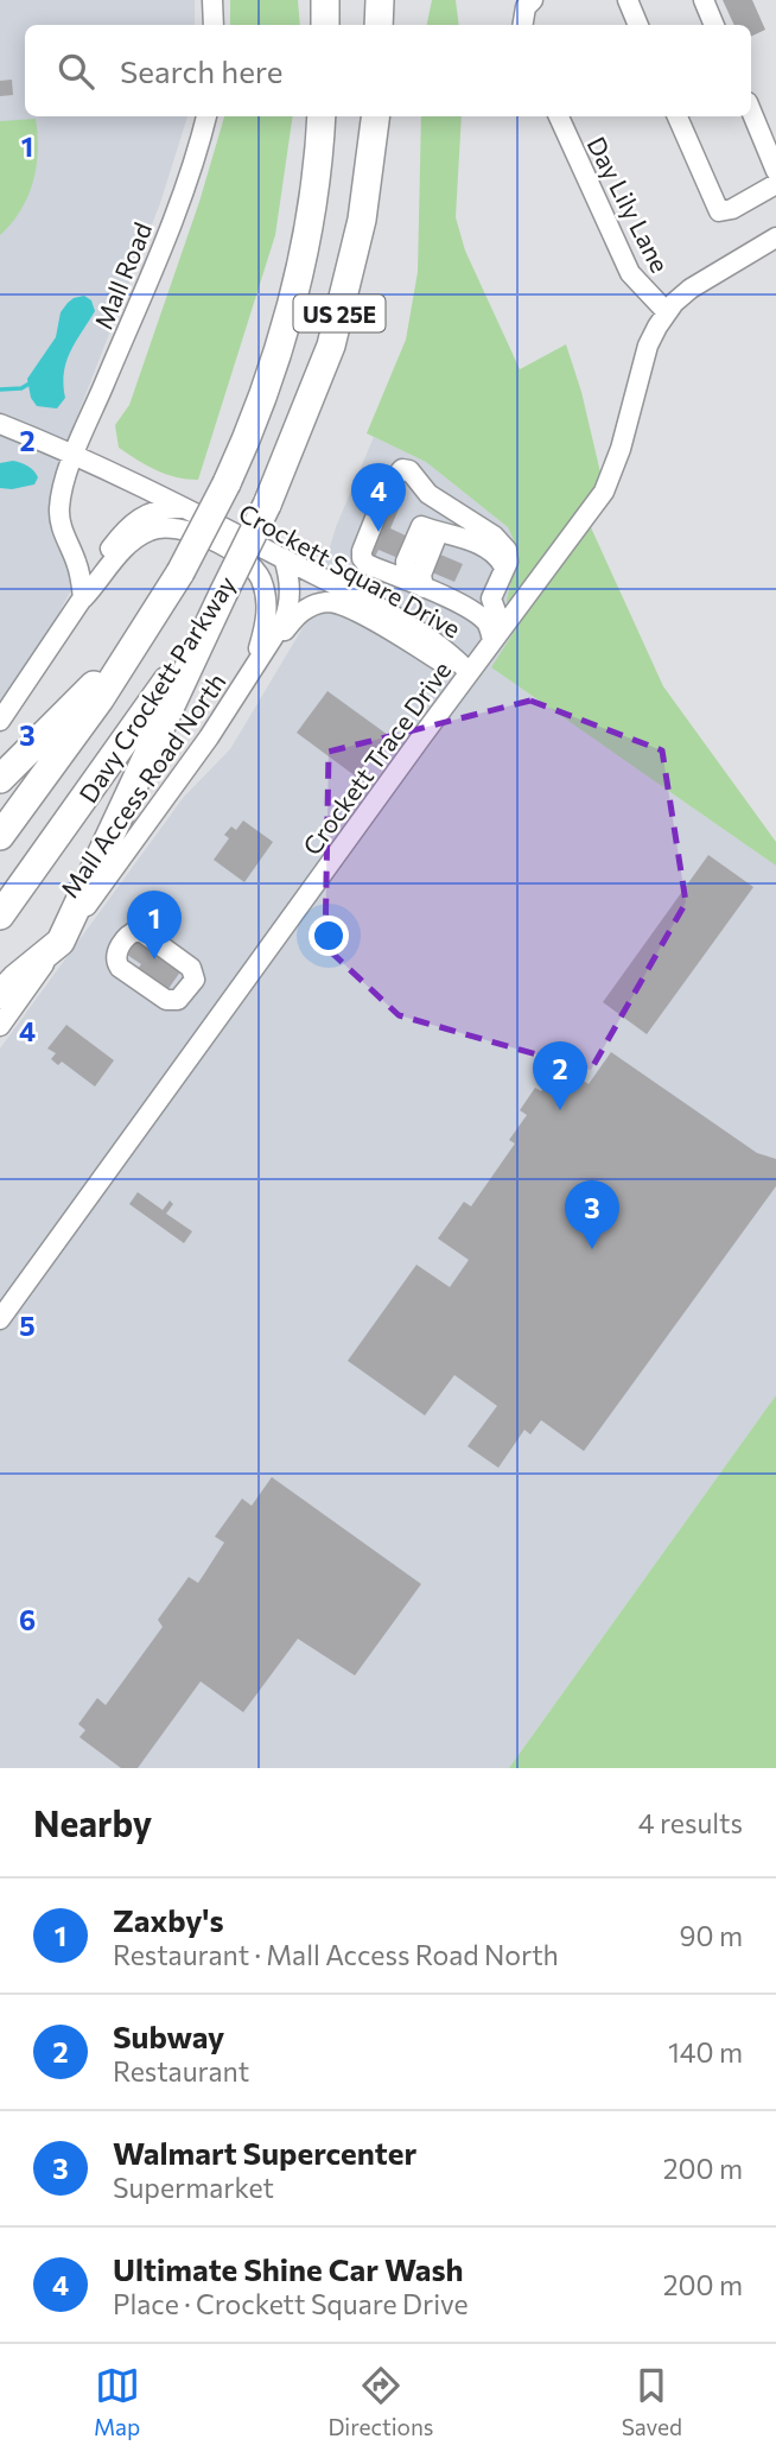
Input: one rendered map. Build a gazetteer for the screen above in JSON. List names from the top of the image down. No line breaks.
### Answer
{"streets":{"highway":["US 25E","Davy Crockett Parkway"],"street":["Day Lily Lane","Mall Road","Crockett Square Drive","Crockett Trace Drive","Mall Access Road North"]},"crossings":[["Day Lily Lane","Crockett Trace Drive"],["Mall Road","Crockett Square Drive"],["Crockett Square Drive","Crockett Trace Drive"],["Crockett Square Drive","Mall Access Road North"]],"page":{"search":"Search here","pins":["4","1","2","3"],"heading":["Nearby","4 results"],"list":[{"mark":"1","name":"Zaxby's","note":"Restaurant · Mall Access Road North","value":"90 m"},{"mark":"2","name":"Subway","note":"Restaurant","value":"140 m"},{"mark":"3","name":"Walmart Supercenter","note":"Supermarket","value":"200 m"},{"mark":"4","name":"Ultimate Shine Car Wash","note":"Place · Crockett Square Drive","value":"200 m"}],"nav":["Map","Directions","Saved"]},"grid":{"rows":["1","2","3","4","5","6"]}}
